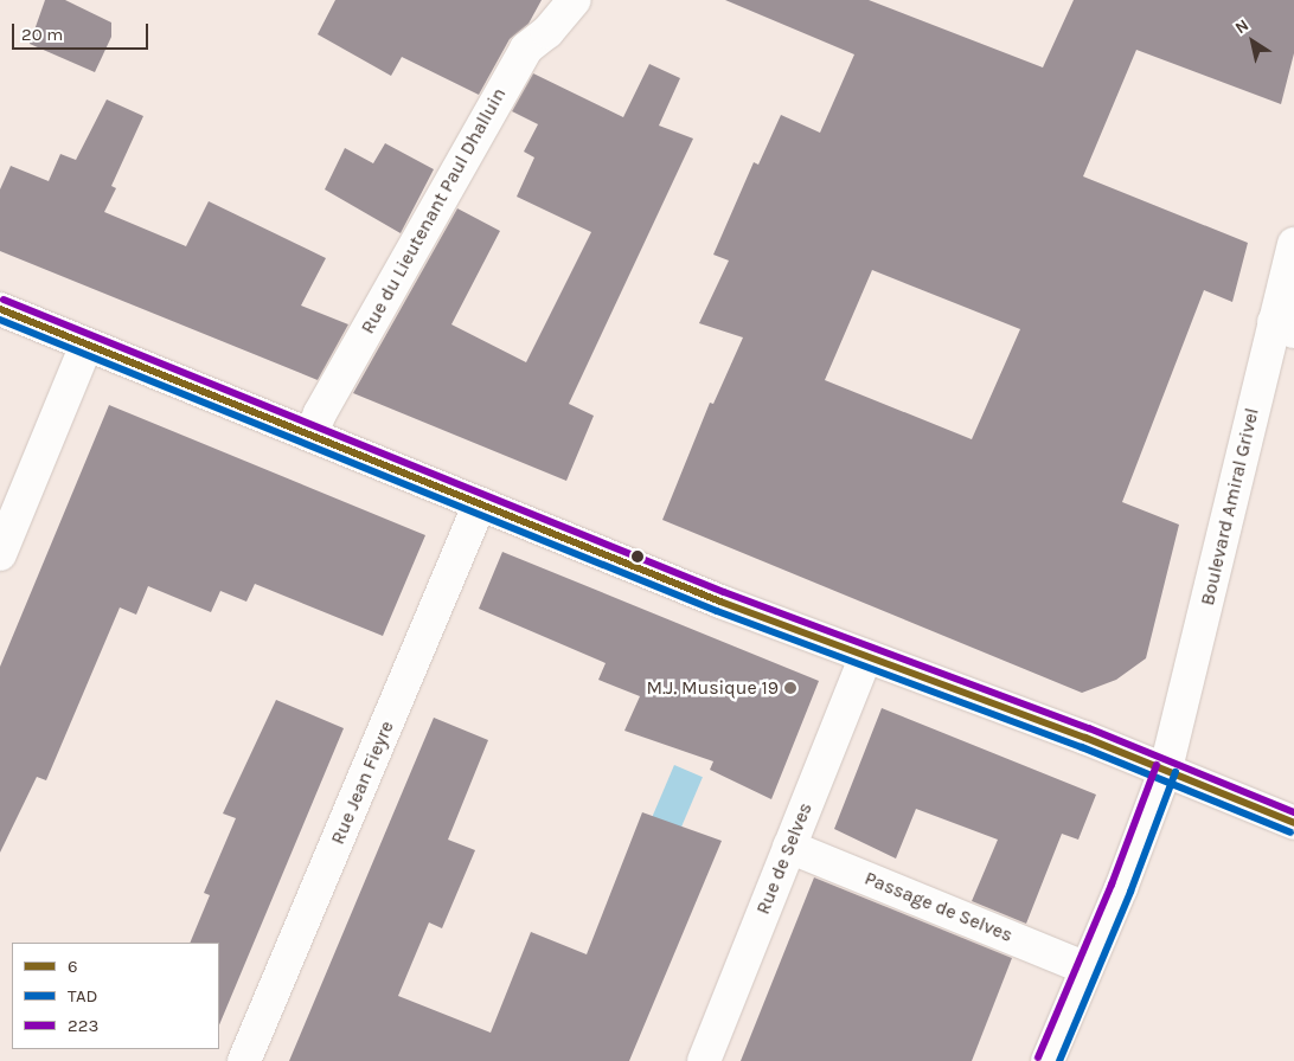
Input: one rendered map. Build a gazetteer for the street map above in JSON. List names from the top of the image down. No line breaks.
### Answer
{"streets":{"main road":["Rue du Lieutenant Paul Dhalluin","Boulevard Amiral Grivel","Rue Jean Fieyre","Rue de Selves","Passage de Selves"]},"crossings":[["Boulevard Amiral Grivel","Passage de Selves"],["Rue de Selves","Passage de Selves"]],"places":["M.J. Musique 19"],"lines":["transit line 223","transit line 6","transit line TAD"],"legend":["6","TAD","223"],"scale_bar":"20 m","north":"top left"}
